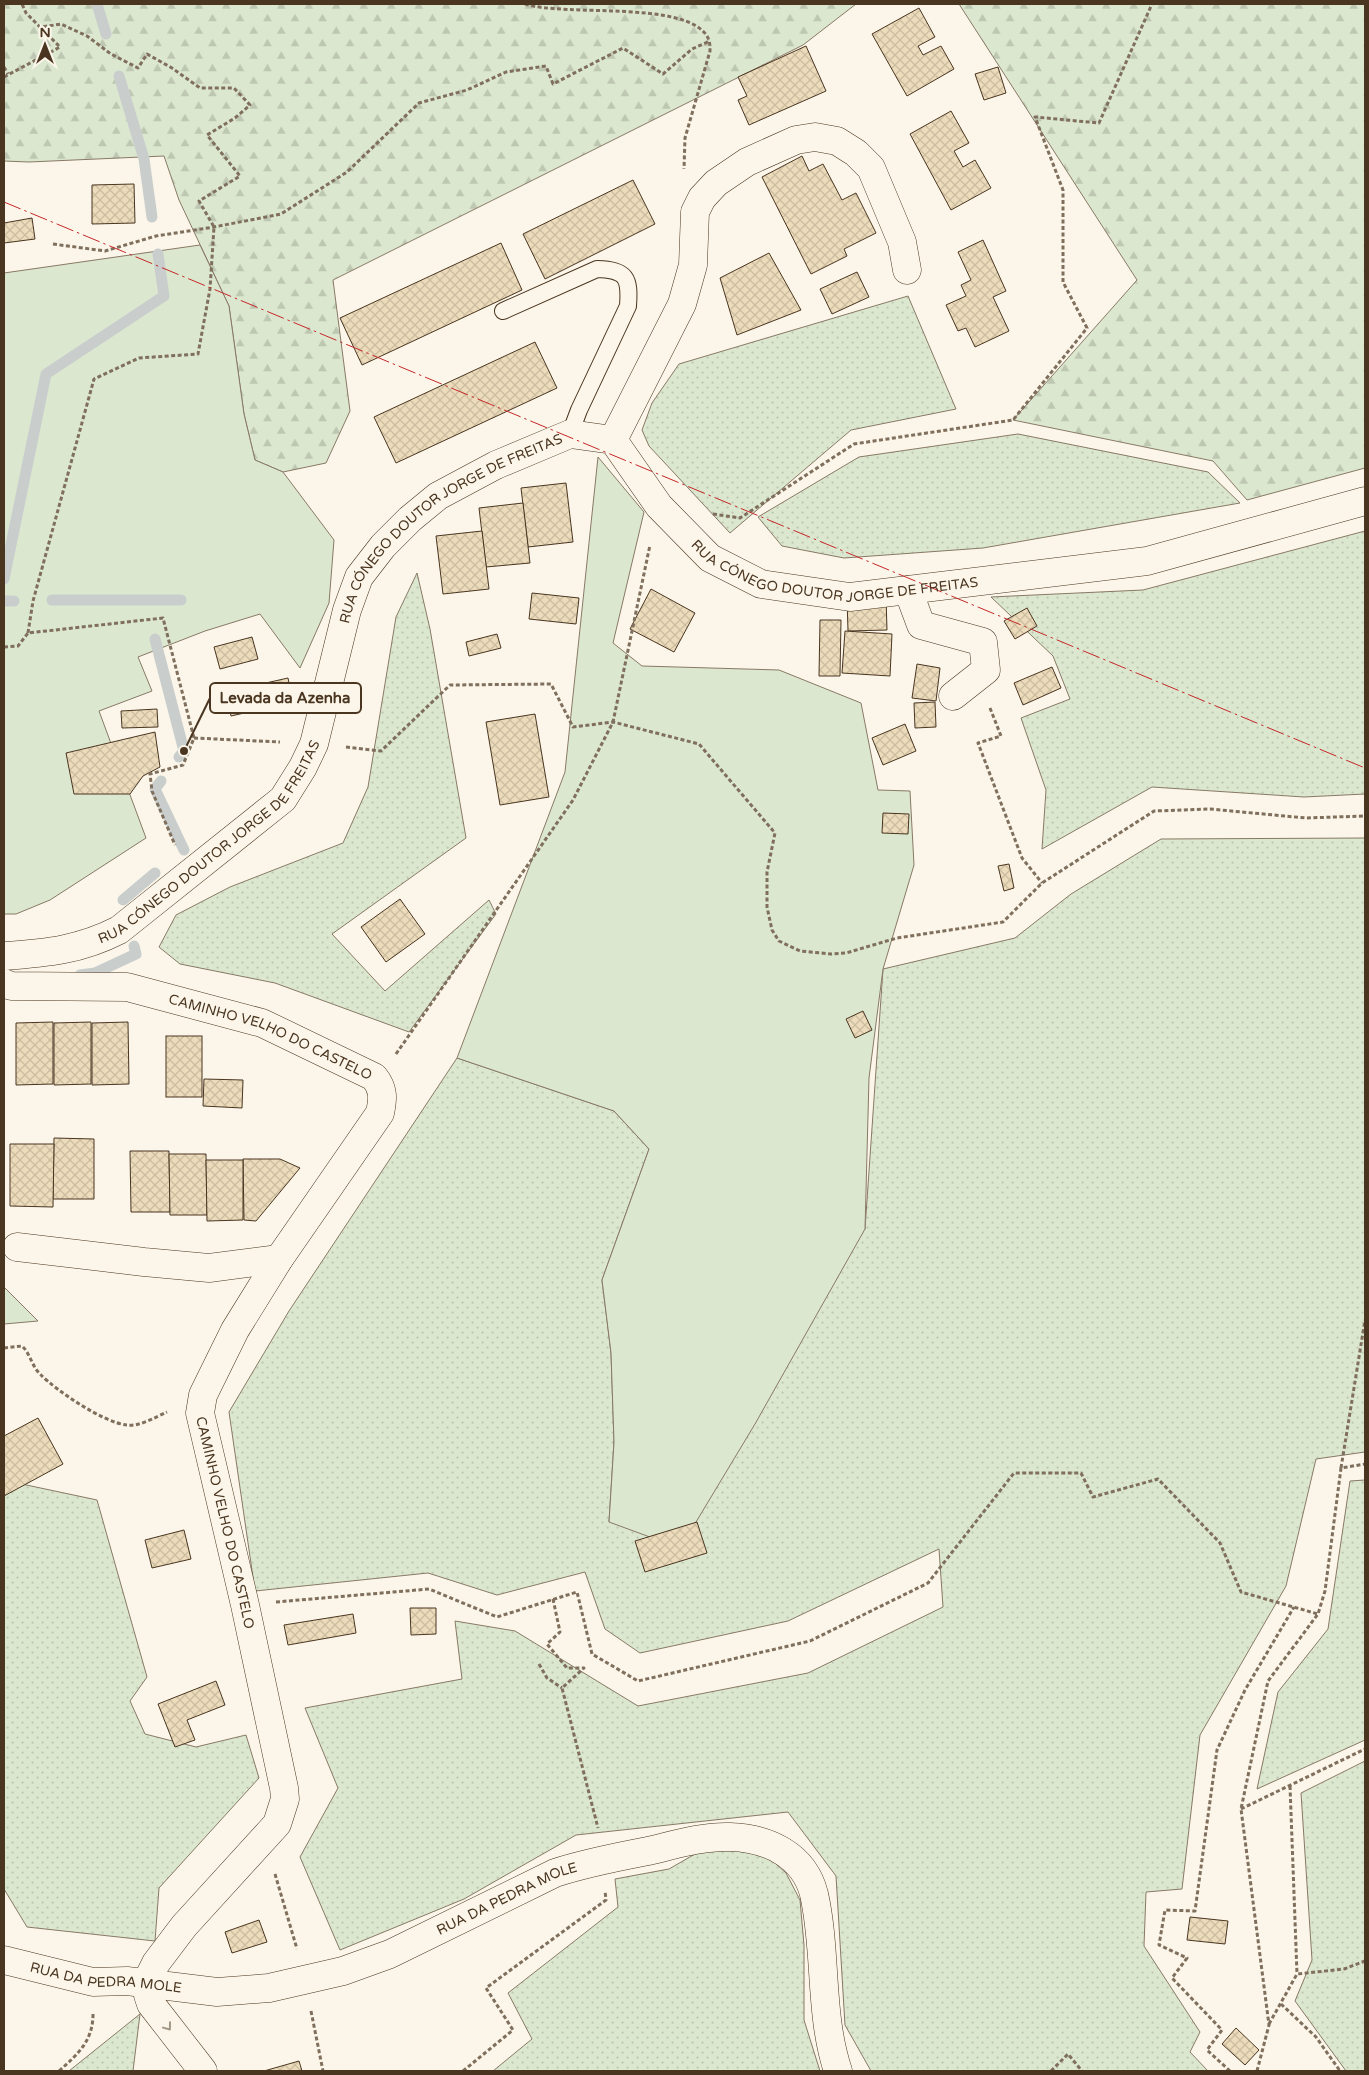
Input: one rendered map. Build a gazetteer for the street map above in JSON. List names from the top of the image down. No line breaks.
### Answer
{"streets":{"street":["RUA CÓNEGO DOUTOR JORGE DE FREITAS","CAMINHO VELHO DO CASTELO","RUA DA PEDRA MOLE"]},"crossings":[["CAMINHO VELHO DO CASTELO","RUA DA PEDRA MOLE"]],"places":["Levada da Azenha"],"north":"top"}
